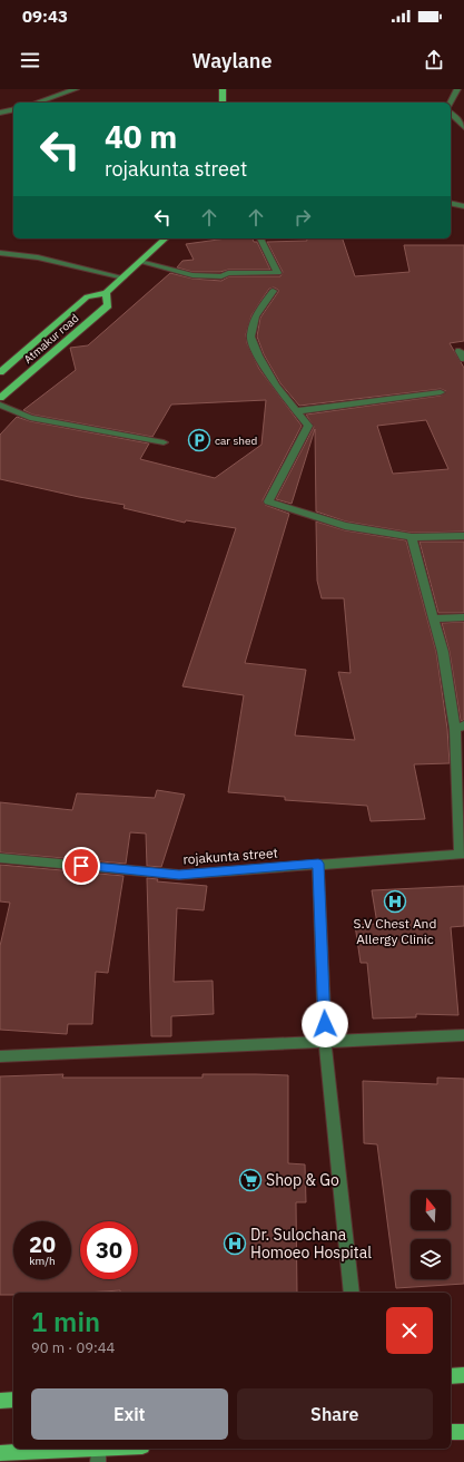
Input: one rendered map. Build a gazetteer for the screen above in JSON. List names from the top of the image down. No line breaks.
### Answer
{"streets":{"main road":["Atmakur road"],"street":["rojakunta street"]},"places":{"parking":["car shed"],"hospital":["S.V Chest And Allergy Clinic","Dr. Sulochana Homoeo Hospital"],"supermarket":["Shop & Go"]},"north":"top","page":{"status":"09:43","header":"Waylane","turn":["40 m","rojakunta street"],"speed":"20 km/h","limit":"30","heading":["1 min","90 m · 09:44"],"buttons":["Exit","Share"]}}
